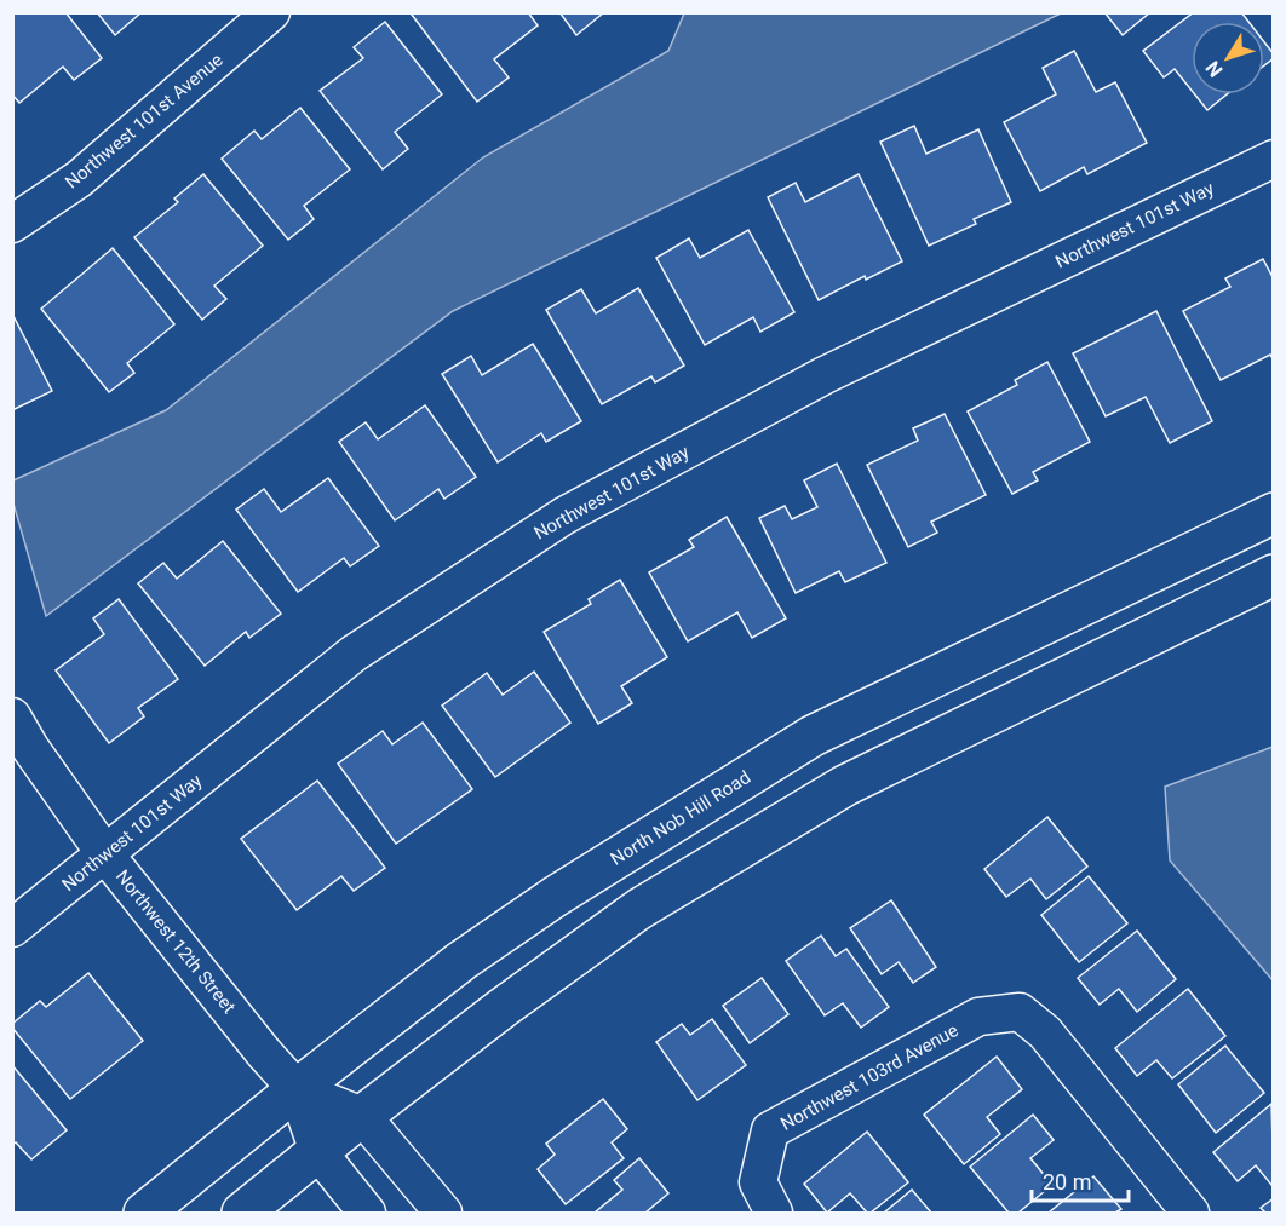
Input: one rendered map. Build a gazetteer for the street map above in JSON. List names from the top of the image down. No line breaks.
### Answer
{"streets":{"main road":["North Nob Hill Road"],"street":["Northwest 101st Avenue","Northwest 101st Way","Northwest 12th Street","Northwest 103rd Avenue"]},"crossings":[["Northwest 101st Way","Northwest 12th Street"],["North Nob Hill Road","Northwest 12th Street"]],"scale_bar":"20 m","north":"bottom left"}
